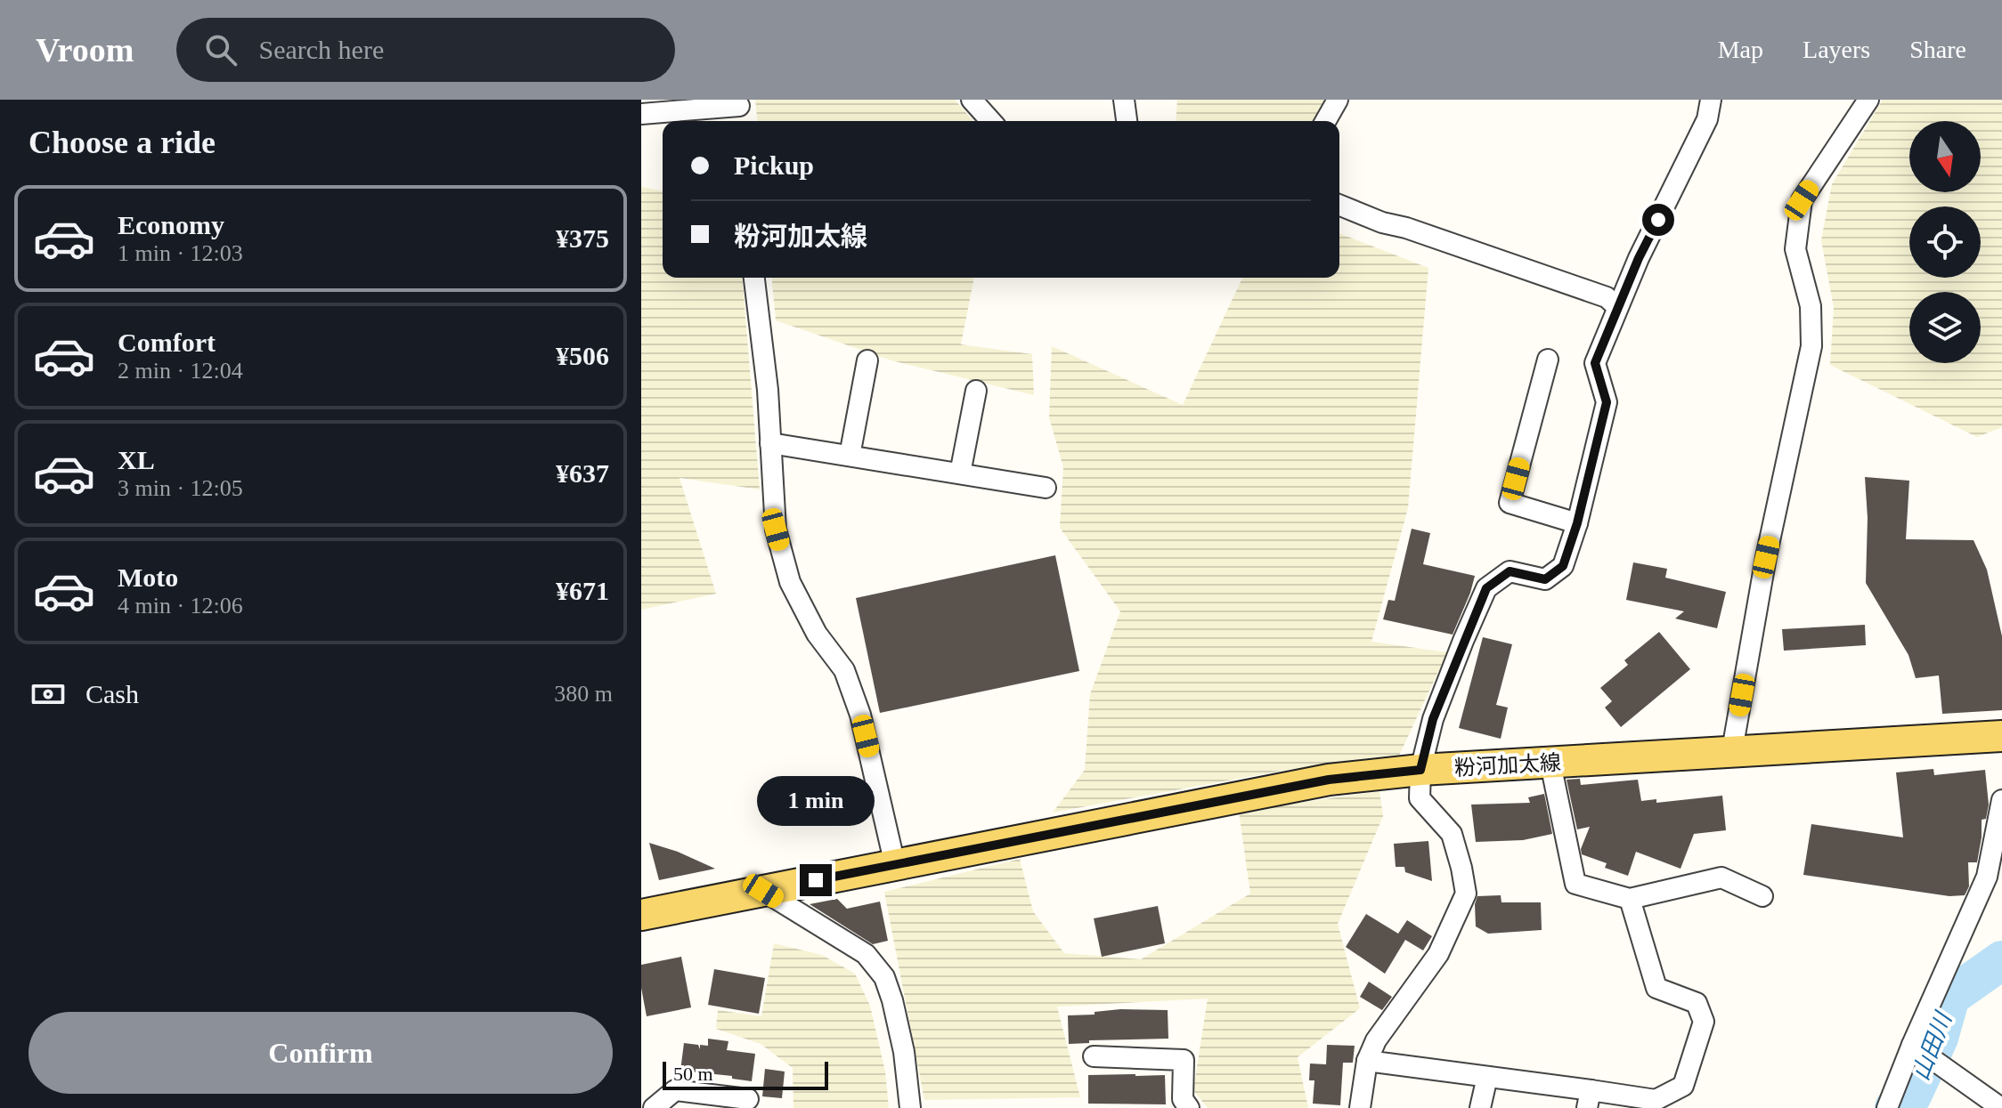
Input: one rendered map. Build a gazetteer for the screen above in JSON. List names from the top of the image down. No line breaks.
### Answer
{"streets":{"main road":["粉河加太線"]},"water":["山田川"],"scale_bar":"50 m","north":"bottom","page":{"header":"Vroom","search":"Search here","nav":["Map","Layers","Share"],"heading":"Choose a ride","banner":["Pickup","粉河加太線"],"list":[{"name":"Economy","note":"1 min · 12:03","value":"¥375"},{"name":"Comfort","note":"2 min · 12:04","value":"¥506"},{"name":"XL","note":"3 min · 12:05","value":"¥637"},{"name":"Moto","note":"4 min · 12:06","value":"¥671"}],"pay":["Cash","380 m"],"bubble":"1 min","buttons":"Confirm","scale":"50 m"}}
